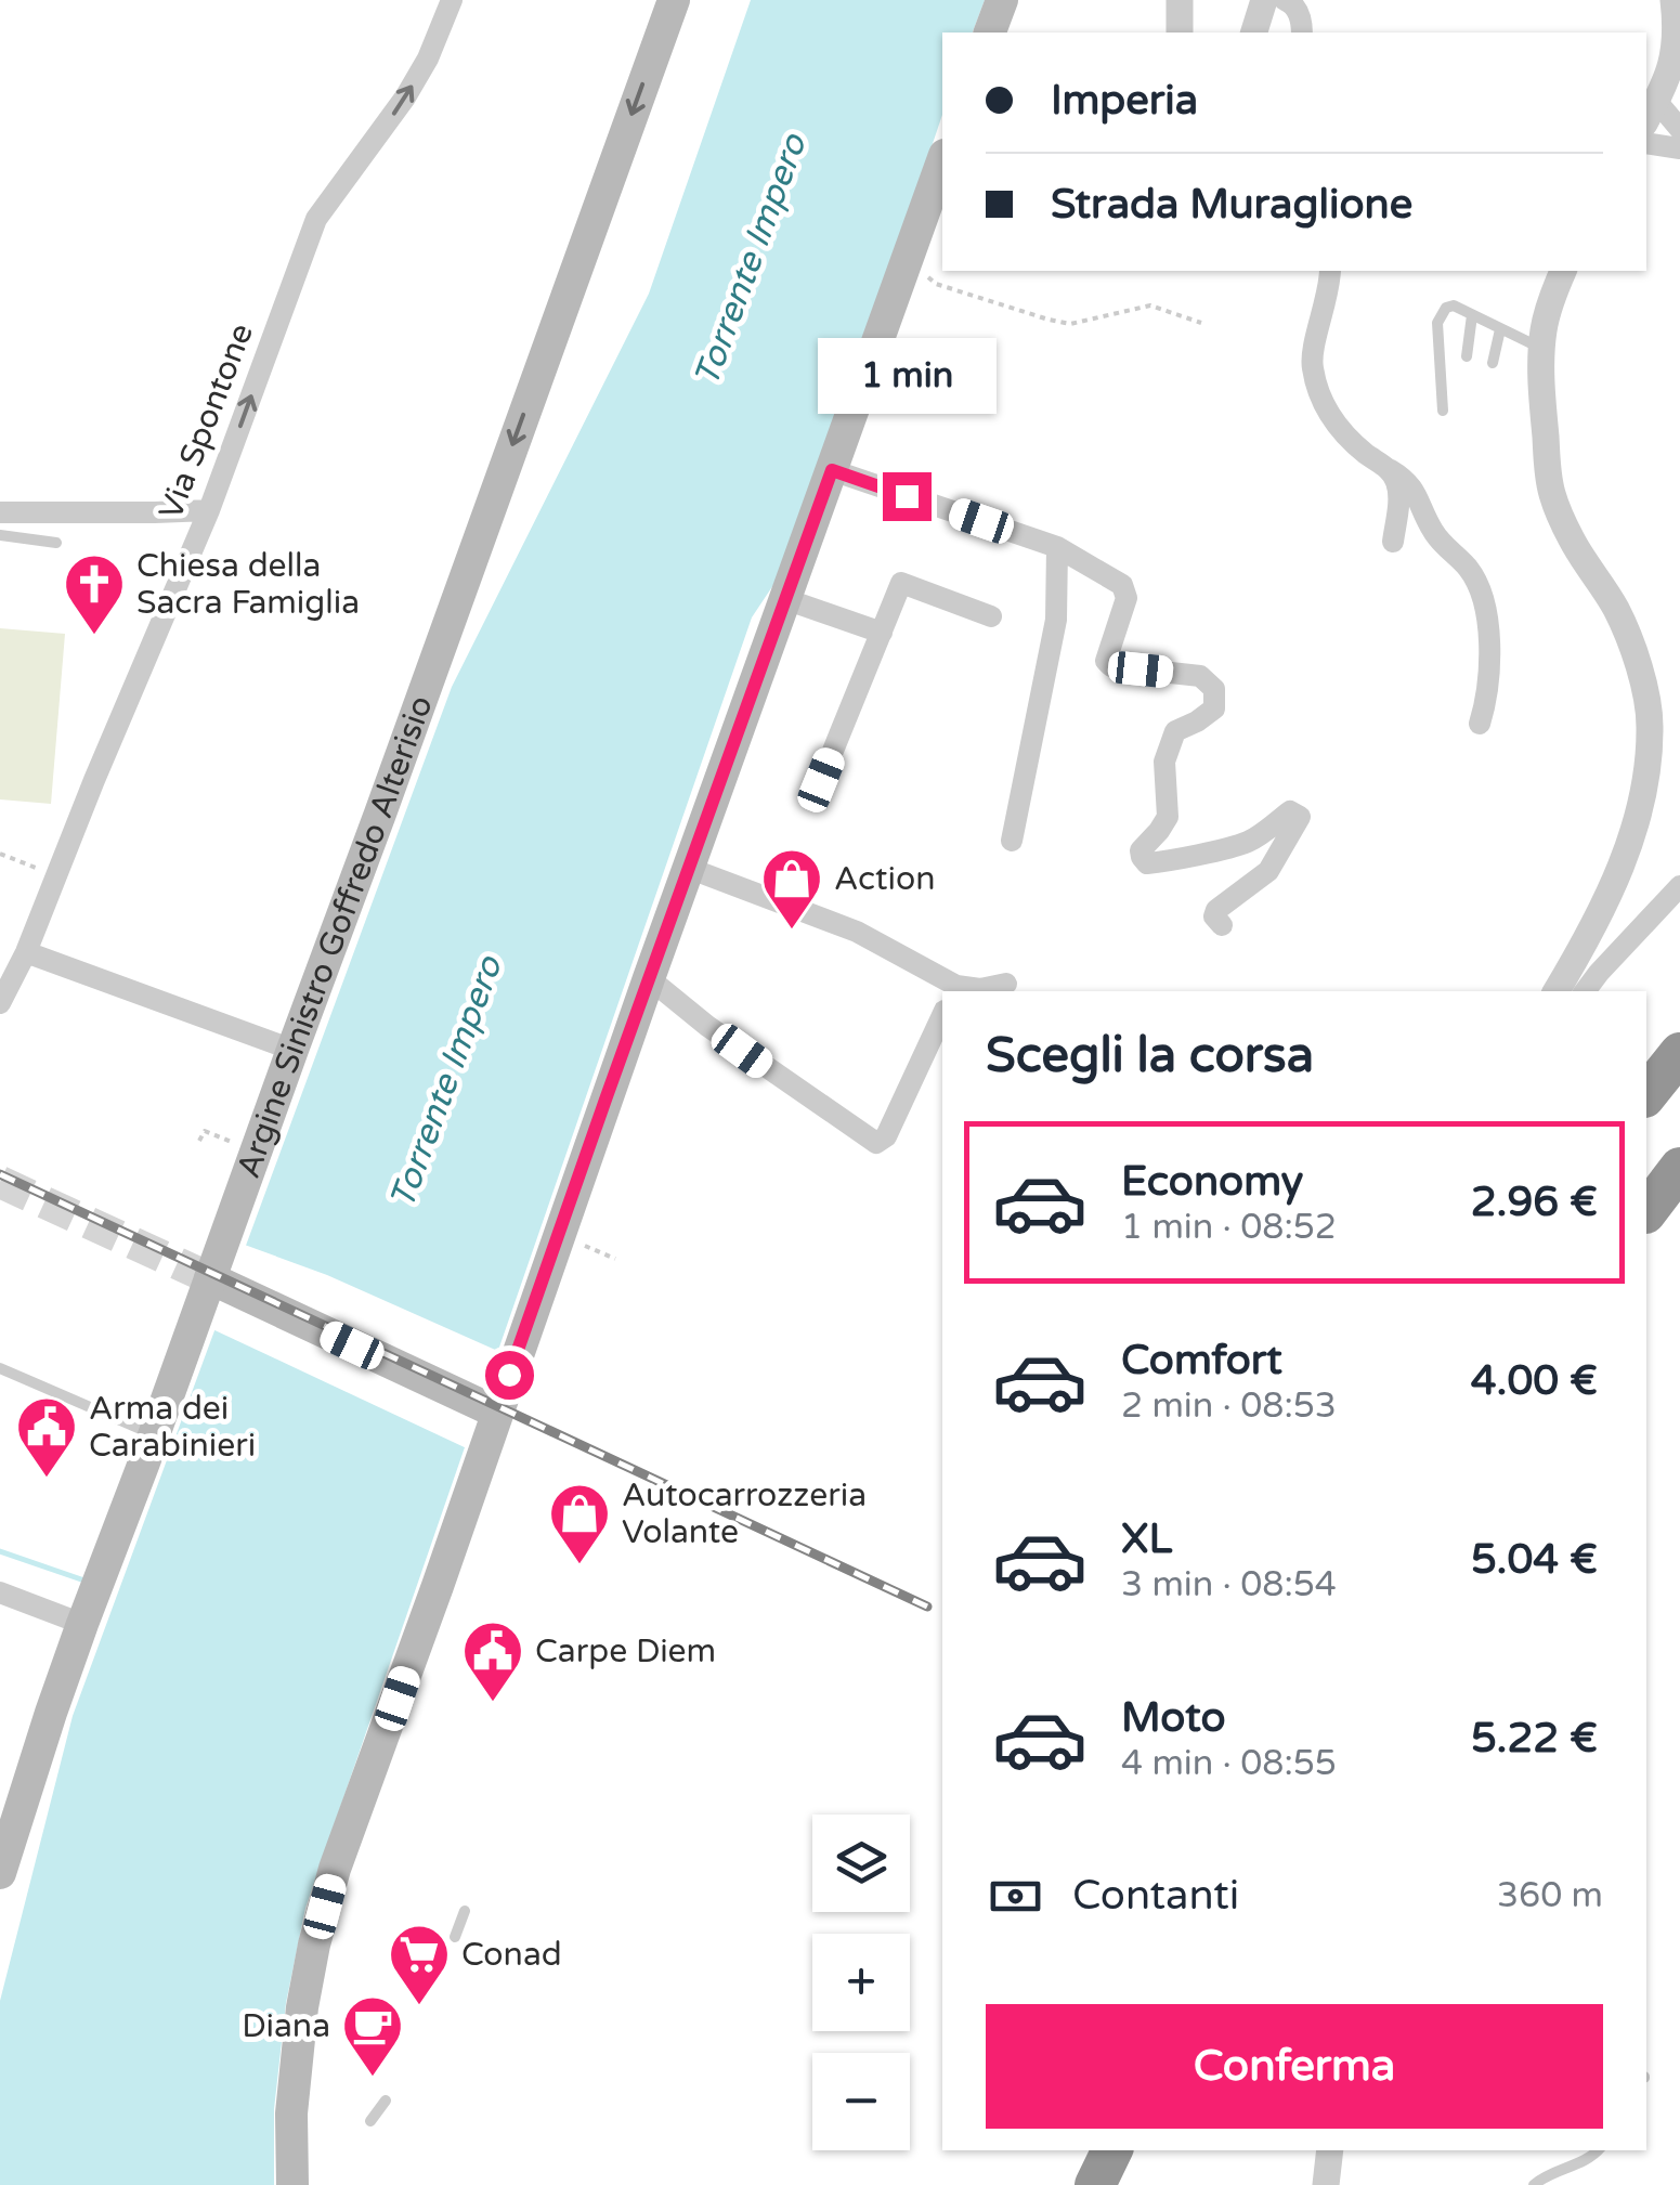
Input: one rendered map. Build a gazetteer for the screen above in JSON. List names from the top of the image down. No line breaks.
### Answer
{"streets":{"main road":["Argine Sinistro Goffredo Alterisio"],"street":["Via Spontone"]},"one_way":["Via Spontone","Argine Sinistro Goffredo Alterisio"],"water":["Torrente Impero"],"places":{"church":["Chiesa della Sacra Famiglia"],"shop":["Action","Autocarrozzeria Volante"],"public building":["Arma dei Carabinieri","Carpe Diem"],"supermarket":["Conad"],"cafe":["Diana"]},"page":{"banner":["Imperia","Strada Muraglione"],"bubble":"1 min","heading":"Scegli la corsa","list":[{"name":"Economy","note":"1 min · 08:52","value":"2.96 €"},{"name":"Comfort","note":"2 min · 08:53","value":"4.00 €"},{"name":"XL","note":"3 min · 08:54","value":"5.04 €"},{"name":"Moto","note":"4 min · 08:55","value":"5.22 €"}],"map_buttons":["+","−"],"pay":["Contanti","360 m"],"buttons":"Conferma"}}
